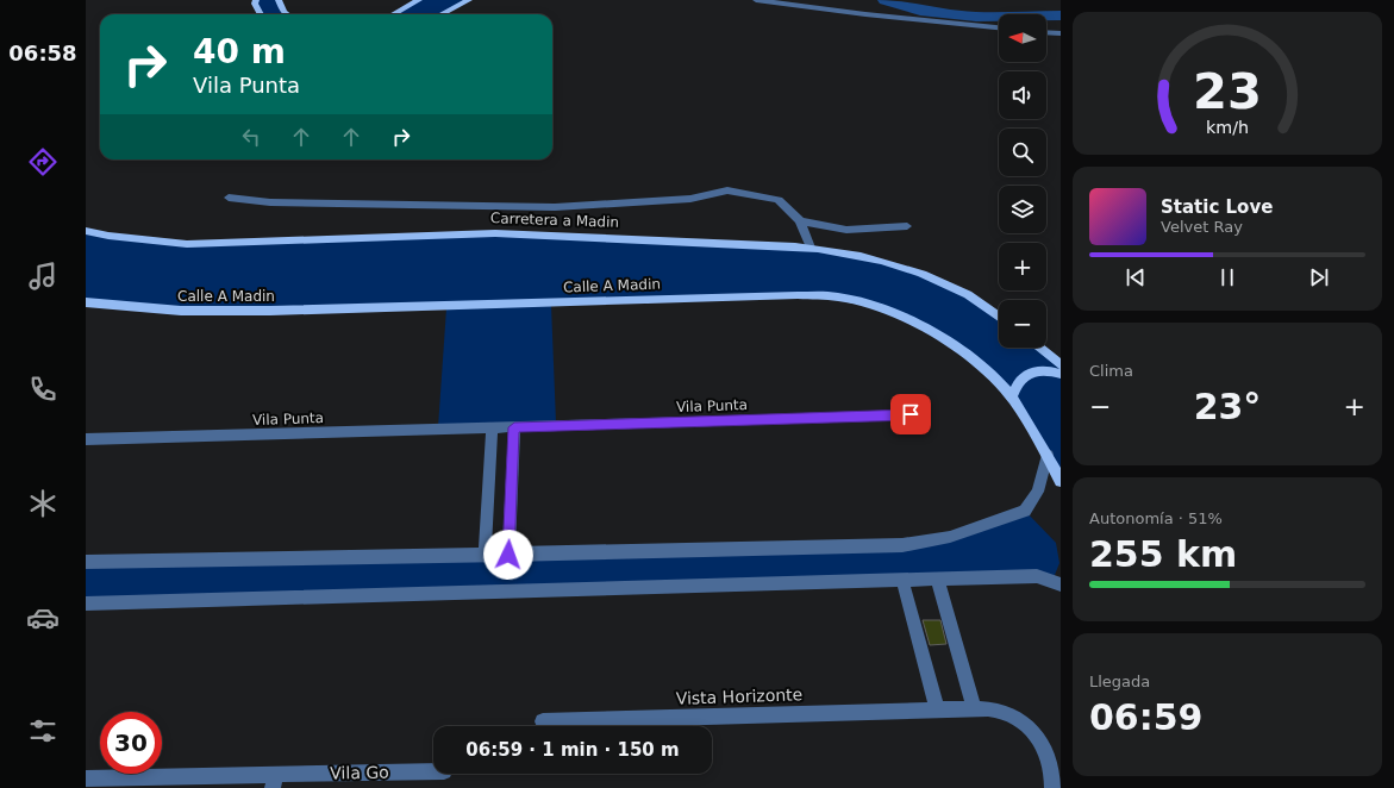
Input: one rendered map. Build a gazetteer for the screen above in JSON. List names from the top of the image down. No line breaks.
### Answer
{"streets":{"main road":["Carretera a Madin","Calle A Madin"],"street":["Vila Punta","Vista Horizonte","Vila Go"]},"north":"left","page":{"tabs":"06:58","map_buttons":["+","−"],"turn":["40 m","Vila Punta"],"song":["Static Love","Velvet Ray"],"tile":["Clima",["Autonomía · 51%","255 km"],["Llegada","06:59"]],"heat":["−","23°","+"],"limit":"30","trip":"06:59 · 1 min · 150 m","gauge":["23","km/h"]}}
